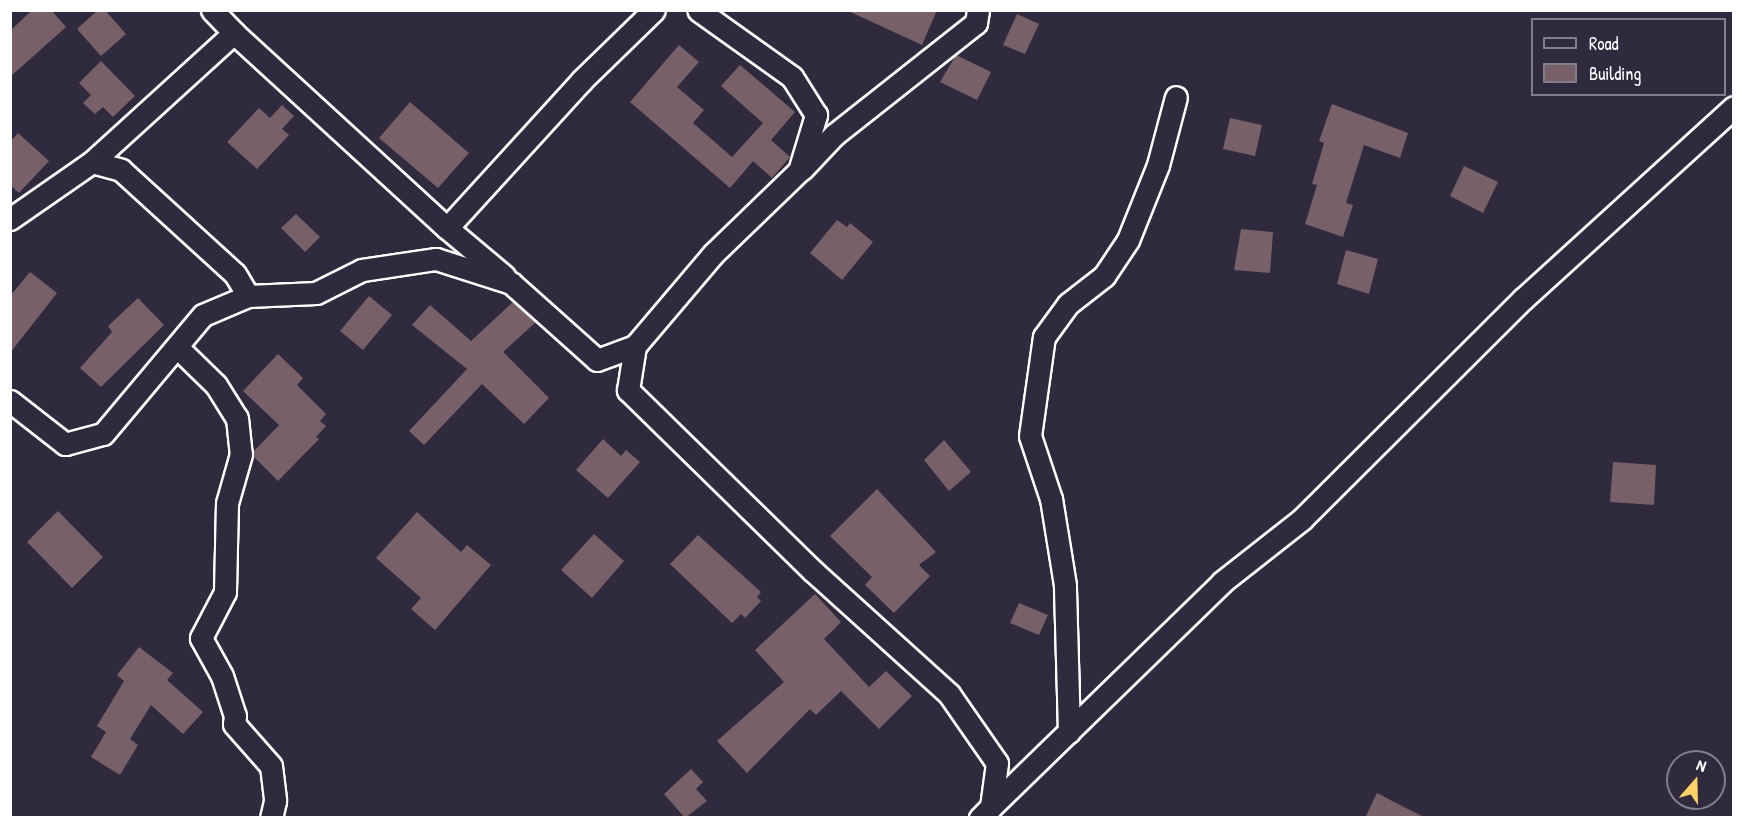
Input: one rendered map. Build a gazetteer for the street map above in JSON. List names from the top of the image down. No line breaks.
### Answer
{"legend":["Road","Building"],"north":"top"}
